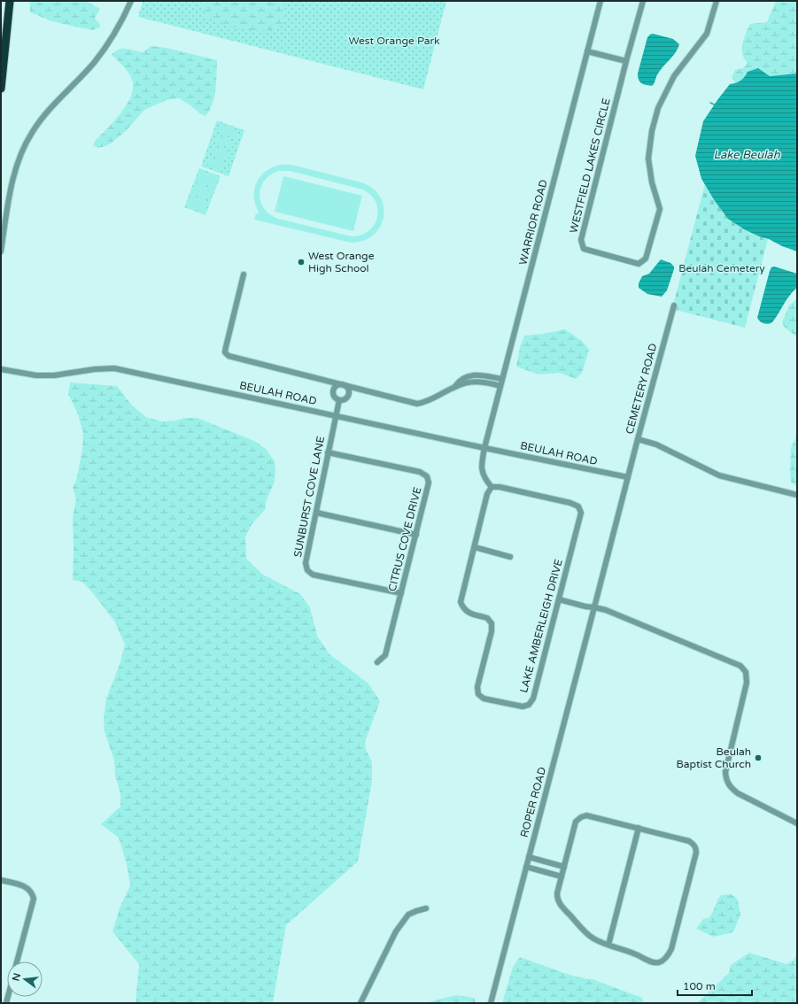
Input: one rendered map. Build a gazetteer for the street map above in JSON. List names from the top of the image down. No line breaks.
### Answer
{"streets":{"street":["WESTFIELD LAKES CIRCLE","WARRIOR ROAD","CEMETERY ROAD","BEULAH ROAD","SUNBURST COVE LANE","CITRUS COVE DRIVE","LAKE AMBERLEIGH DRIVE","ROPER ROAD"]},"crossings":[["WARRIOR ROAD","BEULAH ROAD"],["CEMETERY ROAD","BEULAH ROAD"],["BEULAH ROAD","SUNBURST COVE LANE"],["SUNBURST COVE LANE","CITRUS COVE DRIVE"]],"water":["Lake Beulah"],"parks":["West Orange Park","Beulah Cemetery"],"places":["West Orange High School","Beulah Baptist Church"],"scale_bar":"100 m","north":"left"}
